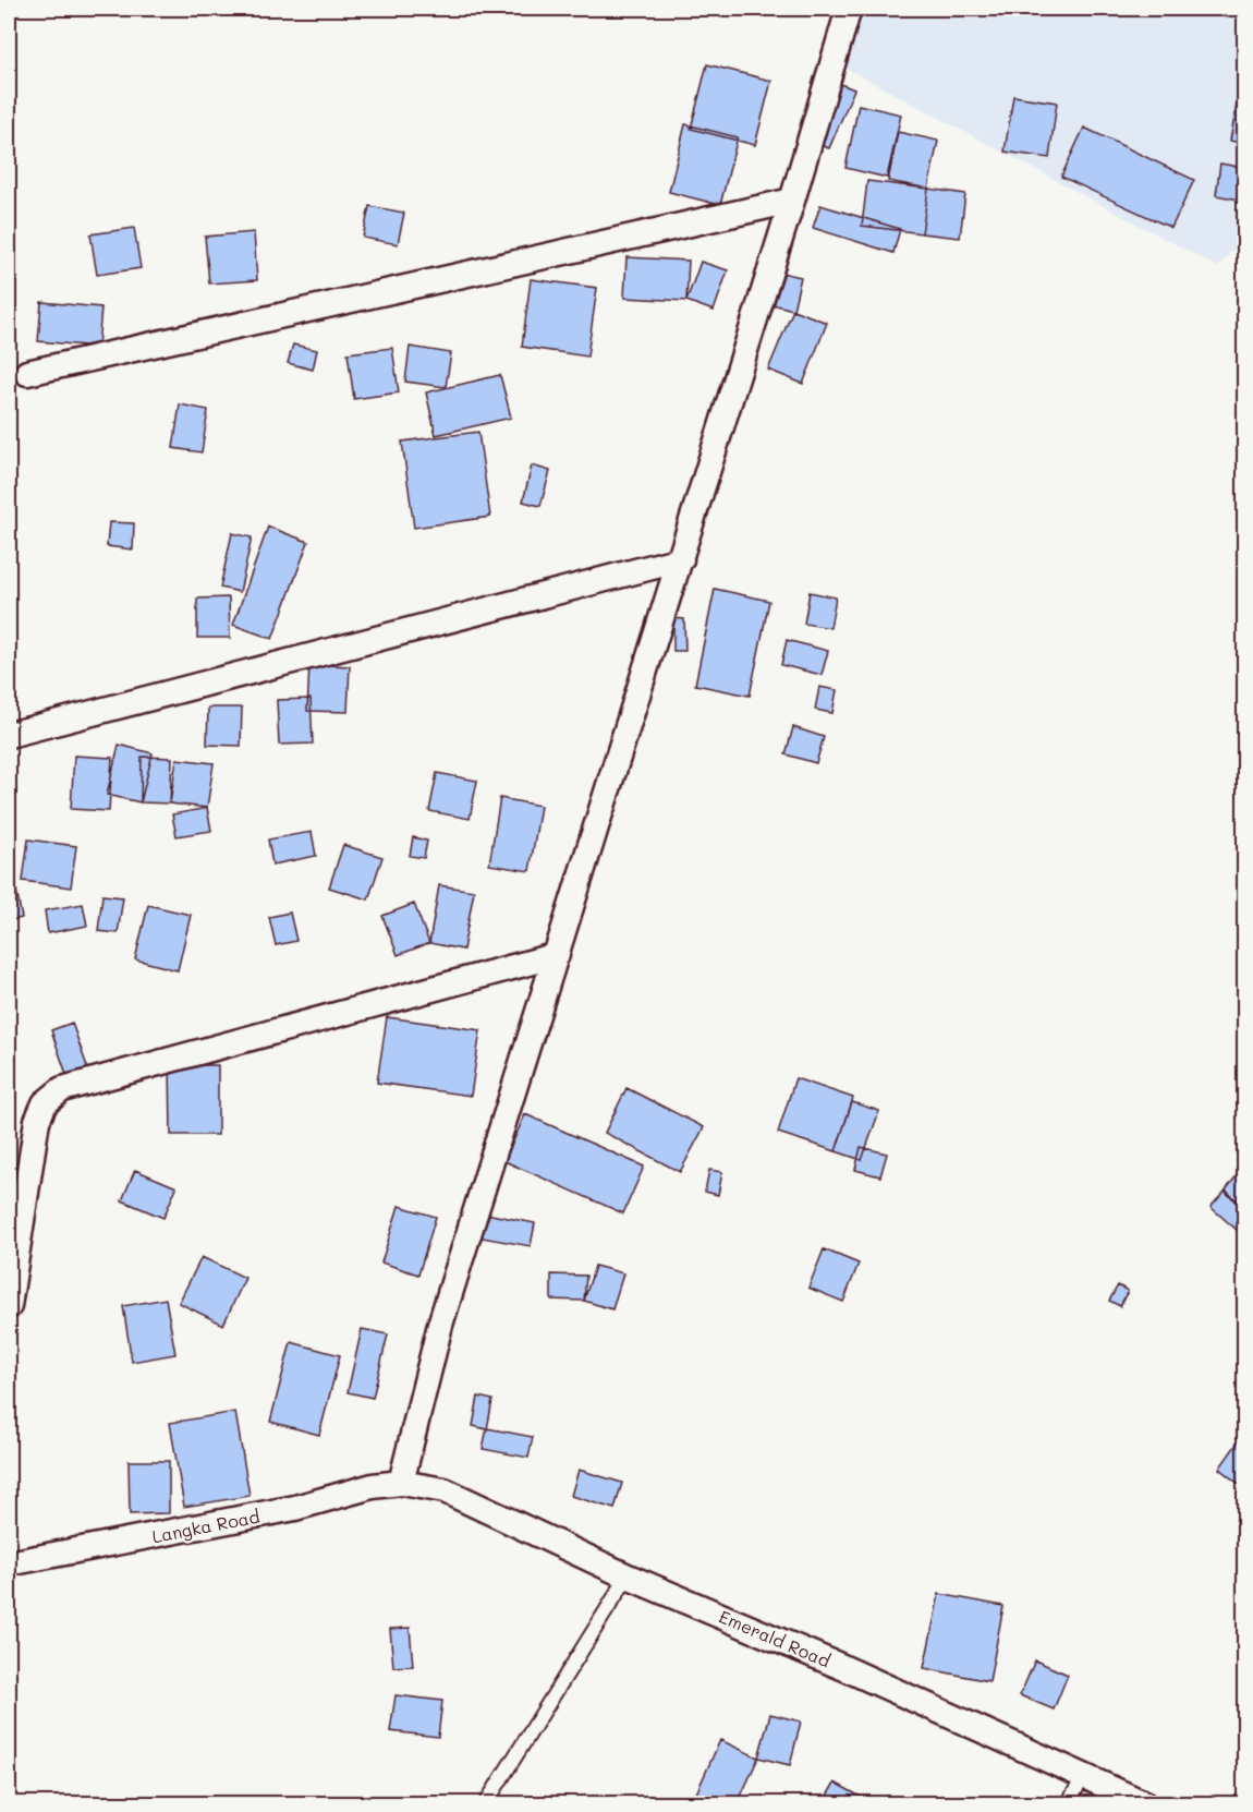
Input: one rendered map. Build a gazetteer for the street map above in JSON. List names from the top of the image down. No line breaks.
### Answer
{"streets":{"street":["Langka Road","Emerald Road"]},"crossings":[["Langka Road","Emerald Road"]]}
